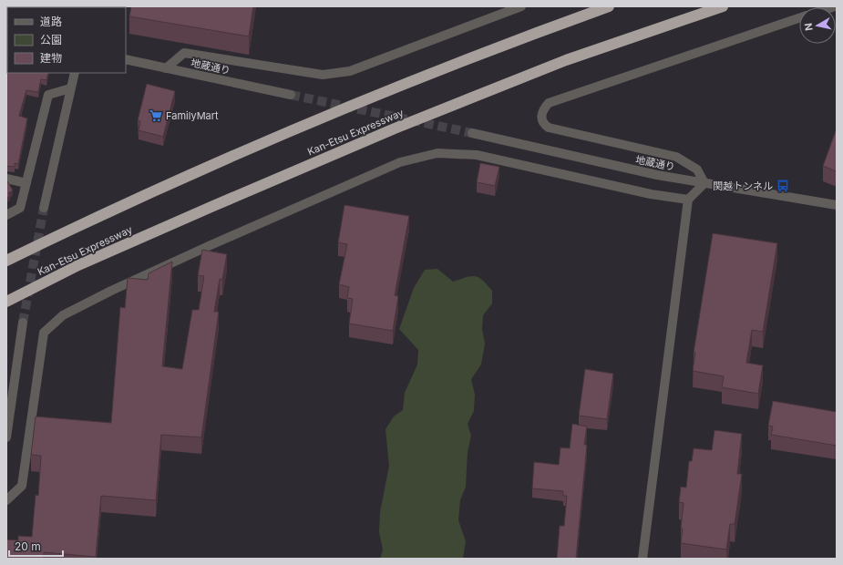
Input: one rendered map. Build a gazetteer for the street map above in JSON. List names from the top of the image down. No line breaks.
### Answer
{"streets":{"highway":["Kan-Etsu Expressway"],"street":["地蔵通り"]},"places":{"supermarket":["FamilyMart"],"bus stop":["関越トンネル"]},"legend":["道路","公園","建物"],"scale_bar":"20 m","north":"left"}
